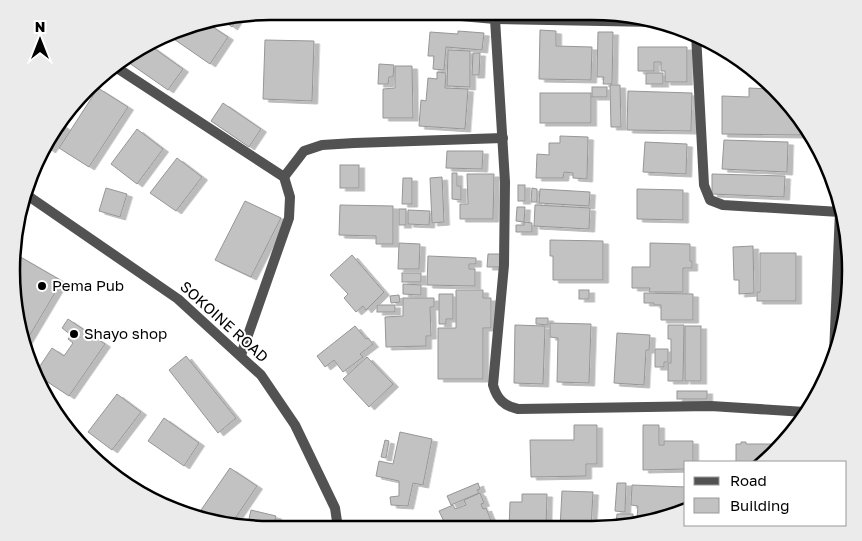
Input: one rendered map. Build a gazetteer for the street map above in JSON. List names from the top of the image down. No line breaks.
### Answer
{"streets":{"street":["SOKOINE ROAD"]},"places":["Pema Pub","Shayo shop"],"legend":["Road","Building"],"north":"top"}
